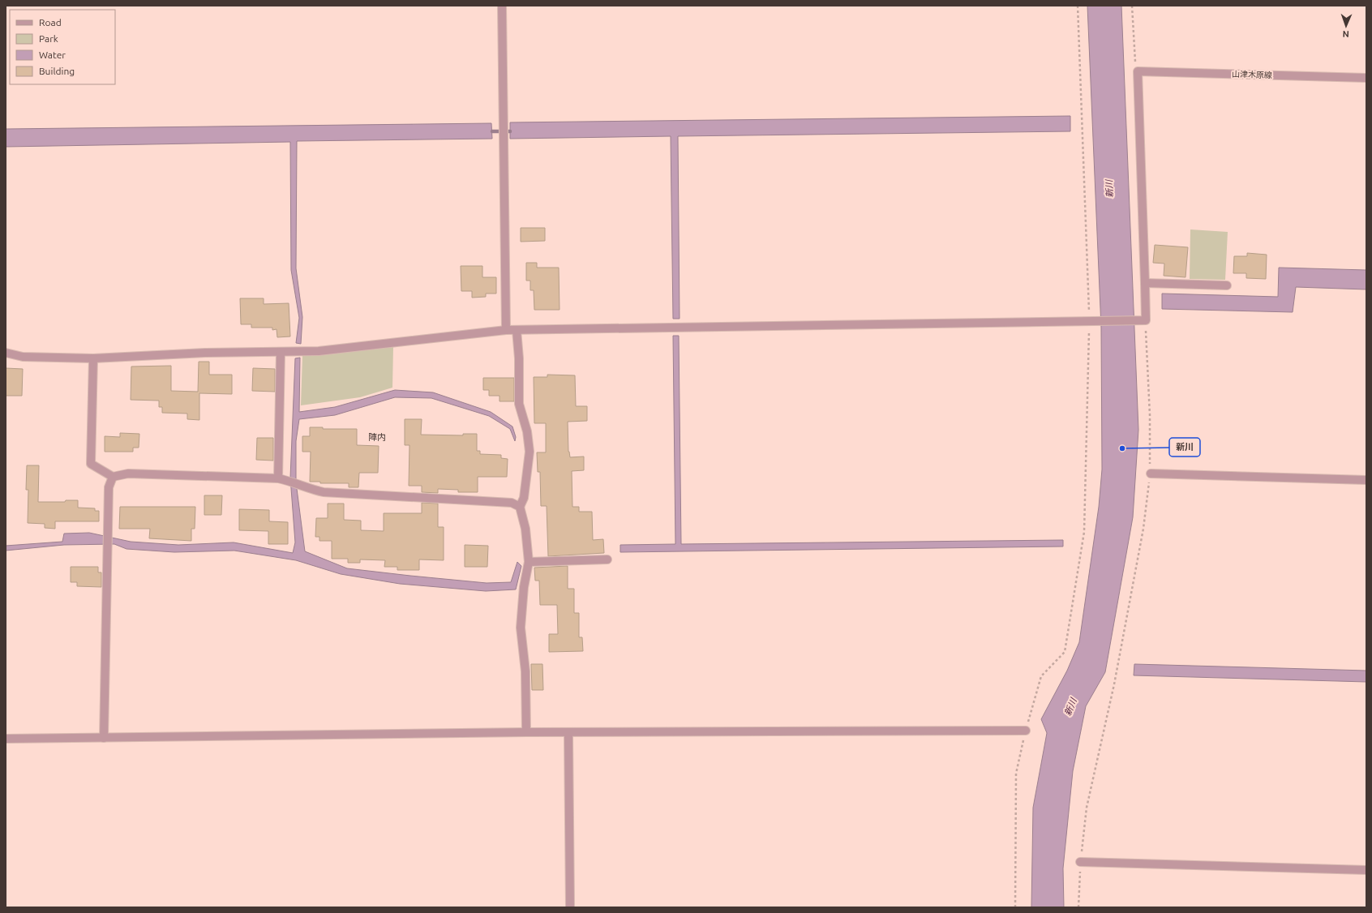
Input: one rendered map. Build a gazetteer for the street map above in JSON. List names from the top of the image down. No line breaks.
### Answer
{"streets":{"street":["山津木原線"]},"districts":["陣内"],"water":["新川"],"places":["新川"],"legend":["Road","Park","Water","Building"],"north":"bottom"}
